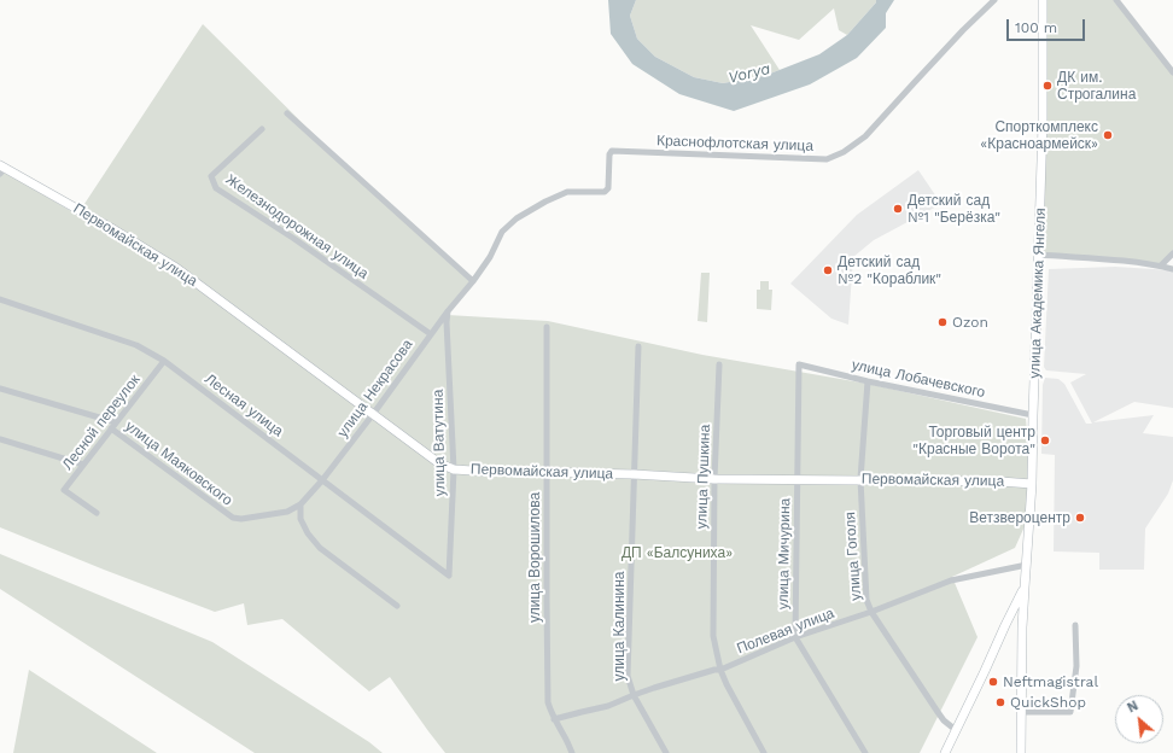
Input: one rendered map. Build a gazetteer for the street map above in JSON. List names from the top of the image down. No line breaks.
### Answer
{"streets":{"street":["Краснофлотская улица","Железнодорожная улица","Первомайская улица","улица Академика Янгеля","улица Лобачевского","улица Некрасова","Лесная улица","Лесной переулок","улица Ватутина","улица Маяковского","улица Пушкина","улица Мичурина","улица Гоголя","улица Ворошилова","улица Калинина","Полевая улица"]},"crossings":[["Краснофлотская улица","улица Некрасова"],["Железнодорожная улица","улица Некрасова"],["Первомайская улица","улица Академика Янгеля"],["Первомайская улица","улица Некрасова"],["Первомайская улица","улица Ватутина"],["Первомайская улица","улица Пушкина"],["Первомайская улица","улица Мичурина"],["Первомайская улица","улица Гоголя"],["Первомайская улица","улица Ворошилова"],["Первомайская улица","улица Калинина"],["улица Академика Янгеля","улица Лобачевского"],["улица Академика Янгеля","Полевая улица"],["улица Лобачевского","улица Мичурина"],["улица Лобачевского","улица Гоголя"],["улица Некрасова","Лесная улица"],["улица Некрасова","улица Ватутина"],["улица Некрасова","улица Маяковского"],["Лесная улица","Лесной переулок"],["Лесная улица","улица Ватутина"],["Лесной переулок","улица Маяковского"],["улица Пушкина","Полевая улица"],["улица Мичурина","Полевая улица"],["улица Гоголя","Полевая улица"],["улица Ворошилова","Полевая улица"],["улица Калинина","Полевая улица"]],"water":["Vorya"],"parks":["ДП «Балсуниха»"],"places":["ДК им. Строгалина","Спорткомплекс «Красноармейск»","Детский сад №1 \"Берёзка\"","Детский сад №2 \"Кораблик\"","Ozon","Торговый центр \"Красные Ворота\"","Ветзвероцентр","Neftmagistral","QuickShop"],"scale_bar":"100 m","north":"top left"}
